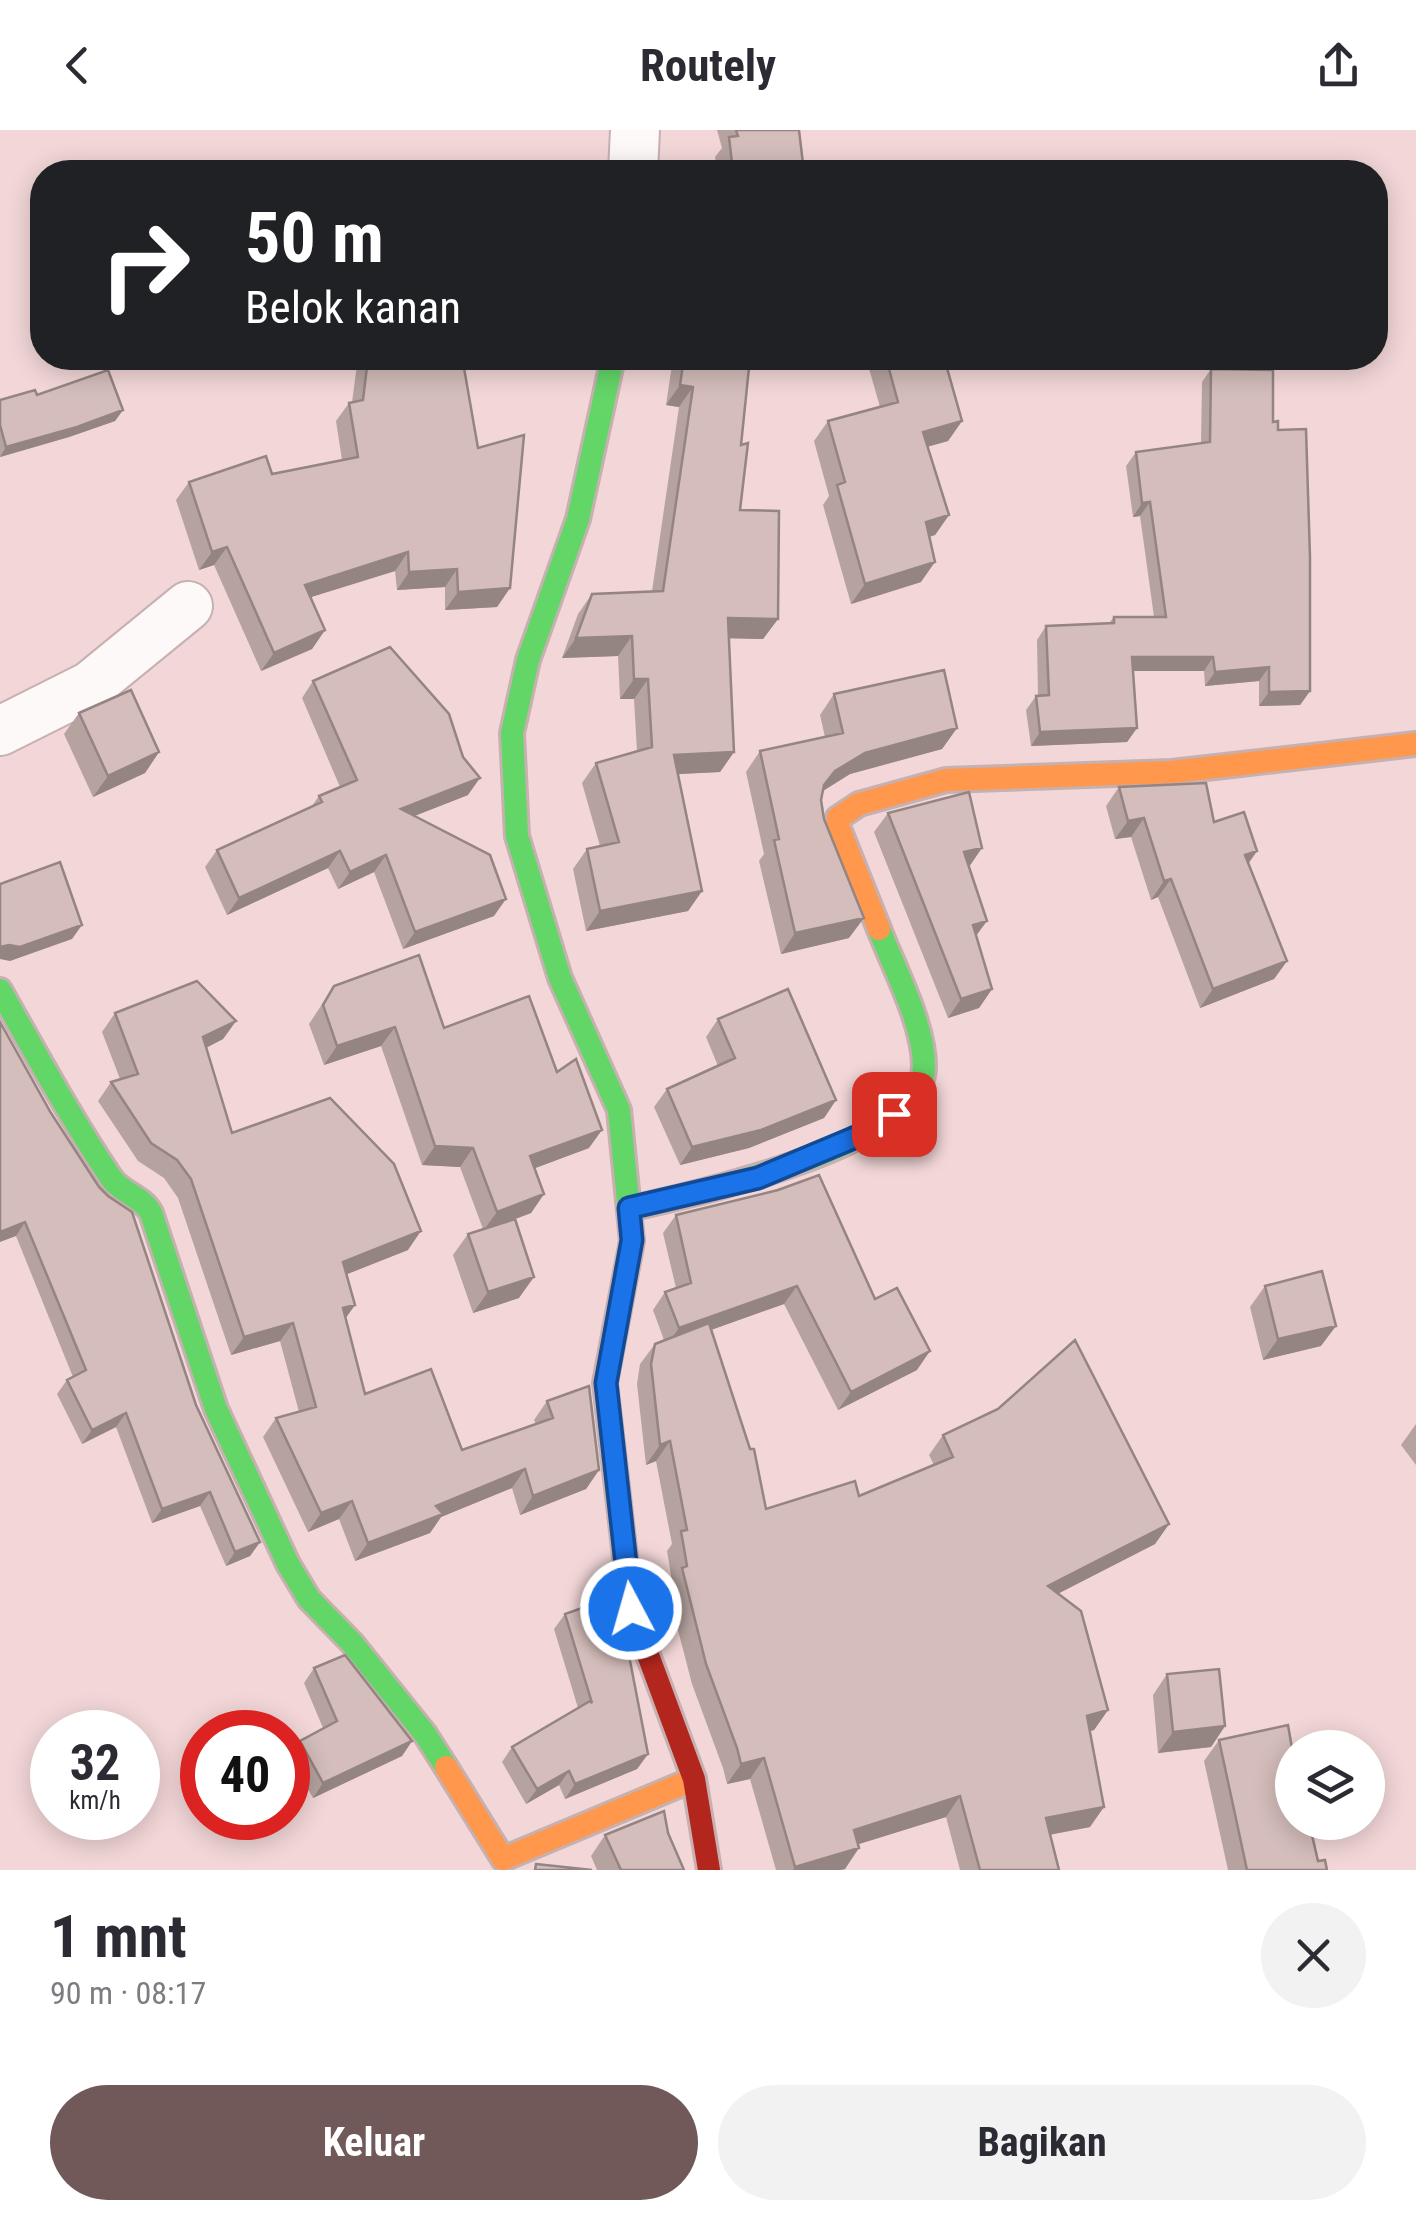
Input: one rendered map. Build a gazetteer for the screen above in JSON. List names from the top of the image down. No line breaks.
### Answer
{"page":{"header":"Routely","turn":["50 m","Belok kanan"],"speed":"32 km/h","limit":"40","heading":["1 mnt","90 m · 08:17"],"buttons":["Keluar","Bagikan"]}}
